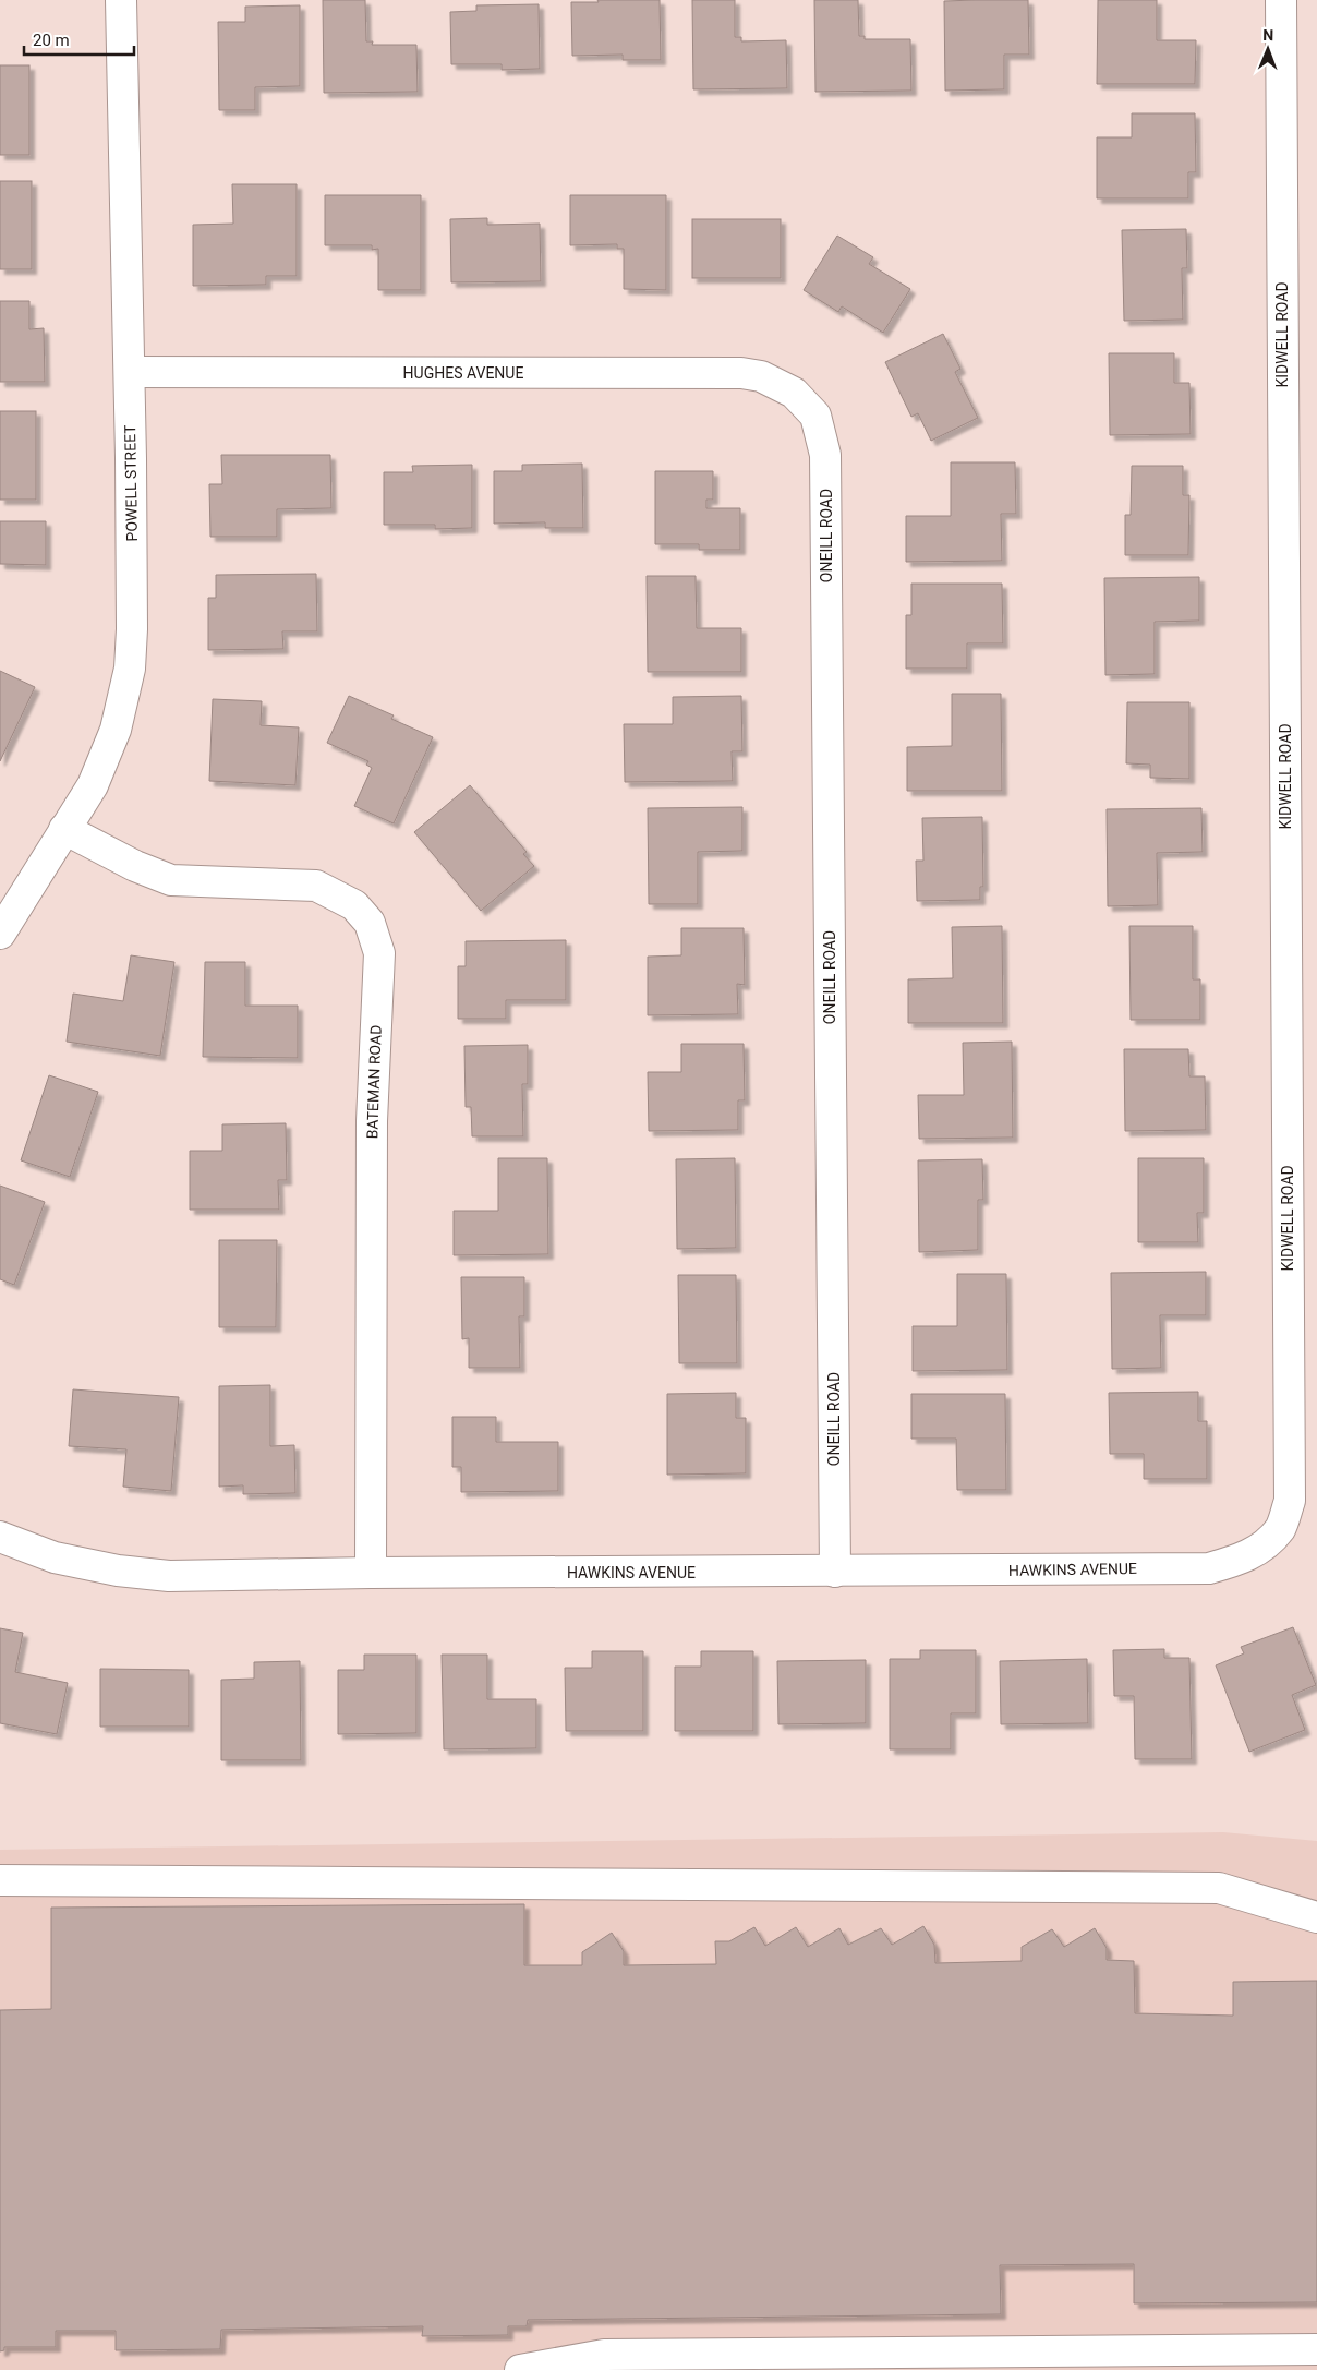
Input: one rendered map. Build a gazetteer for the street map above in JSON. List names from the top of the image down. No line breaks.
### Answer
{"streets":{"street":["KIDWELL ROAD","HUGHES AVENUE","POWELL STREET","ONEILL ROAD","BATEMAN ROAD","HAWKINS AVENUE"]},"crossings":[["KIDWELL ROAD","HAWKINS AVENUE"],["HUGHES AVENUE","POWELL STREET"],["HUGHES AVENUE","ONEILL ROAD"],["POWELL STREET","BATEMAN ROAD"],["ONEILL ROAD","HAWKINS AVENUE"],["BATEMAN ROAD","HAWKINS AVENUE"]],"scale_bar":"20 m","north":"top"}
